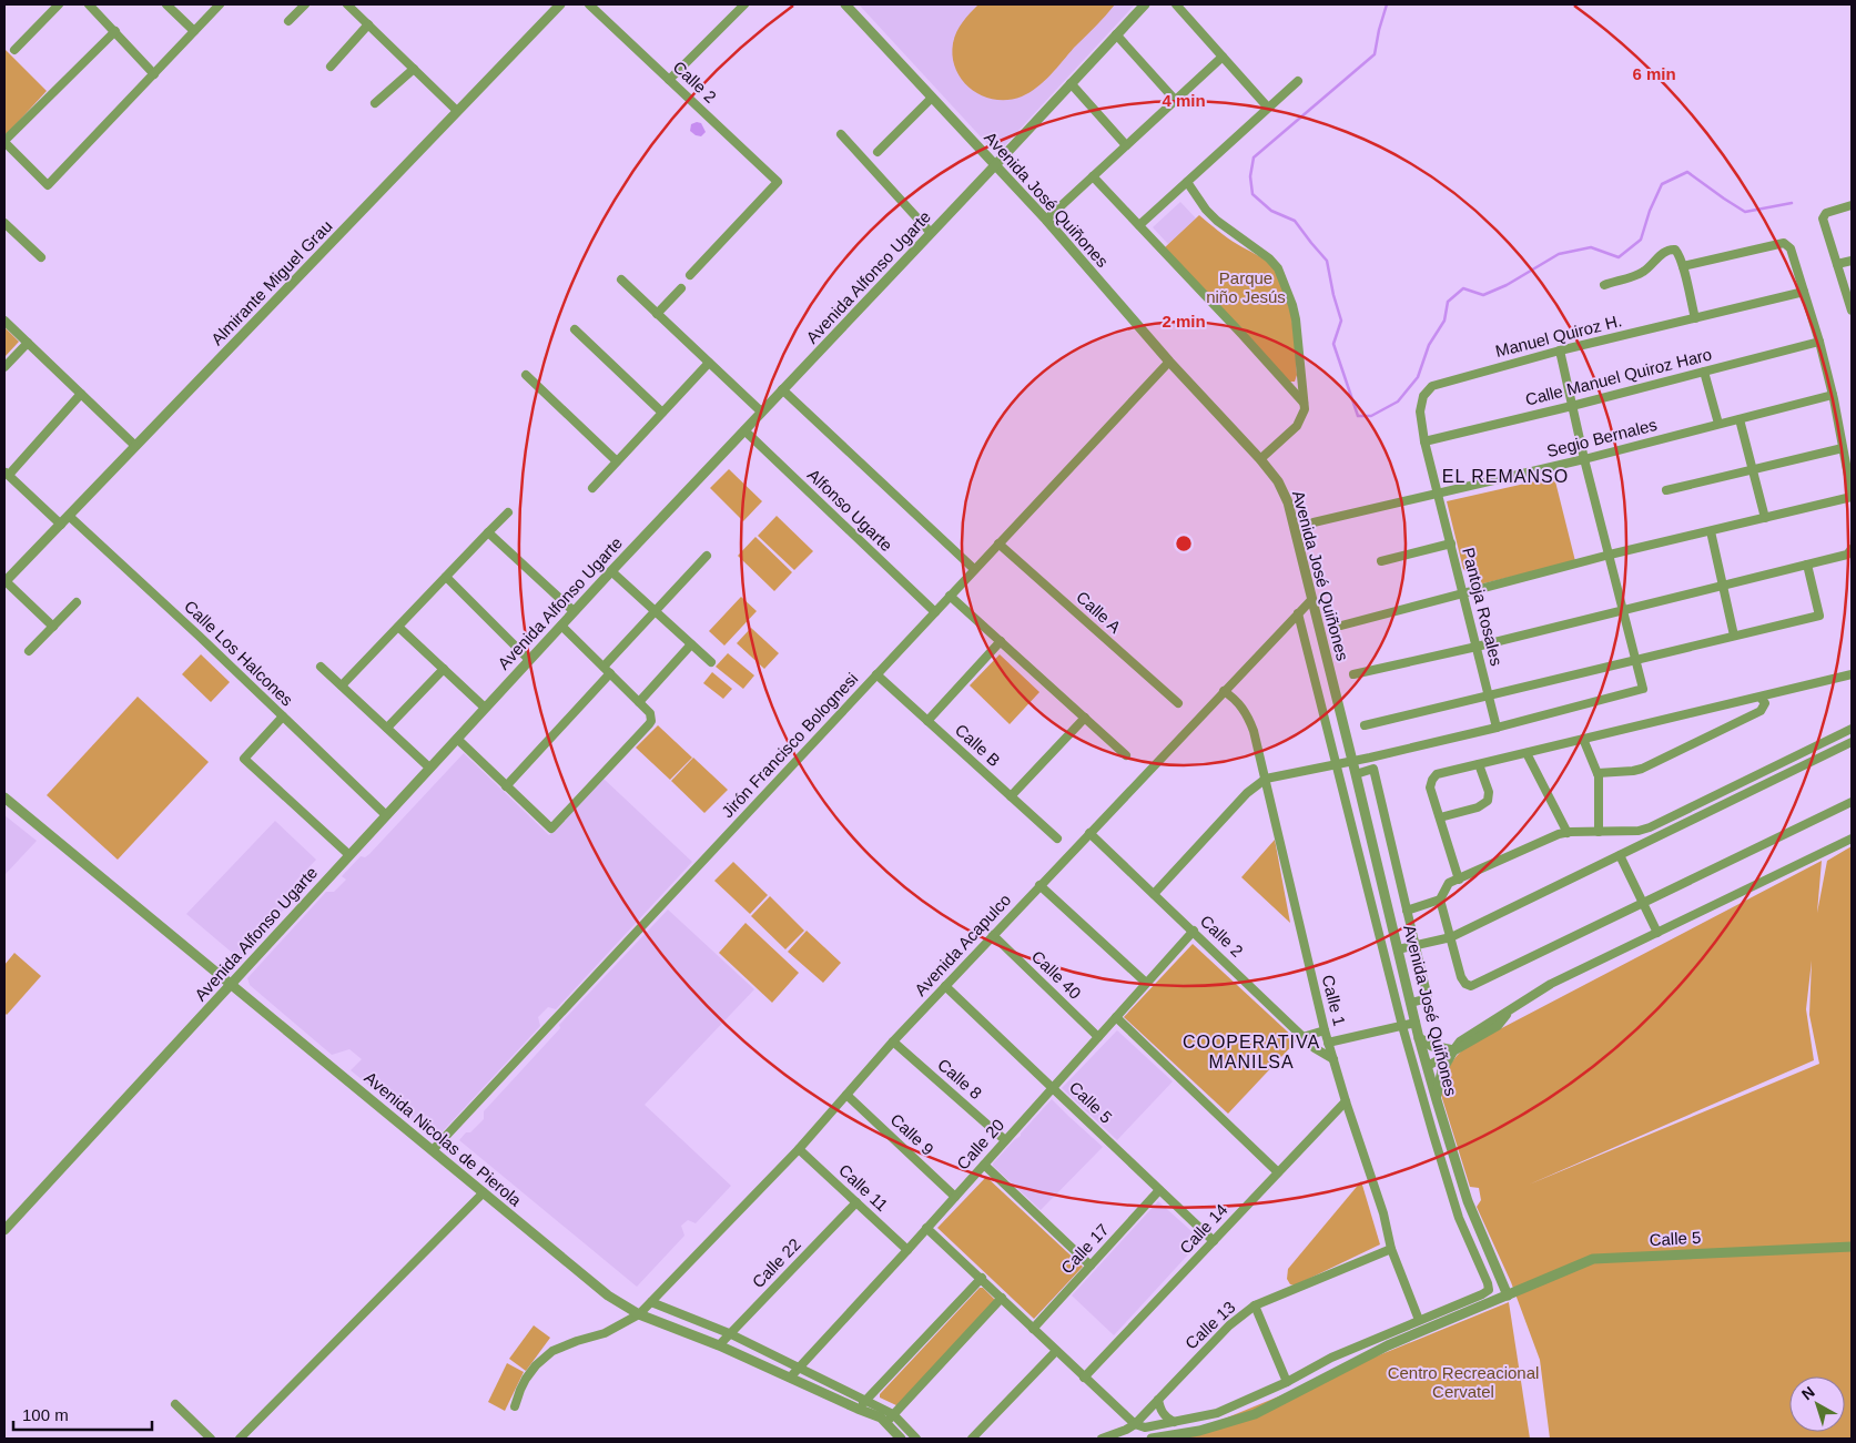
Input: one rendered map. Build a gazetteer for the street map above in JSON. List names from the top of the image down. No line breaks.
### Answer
{"streets":{"street":["Calle 2","Avenida José Quiñones","Avenida Alfonso Ugarte","Almirante Miguel Grau","Manuel Quiroz H.","Calle Manuel Quiroz Haro","Segio Bernales","Alfonso Ugarte","Pantoja Rosales","Calle A","Calle Los Halcones","Jirón Francisco Bolognesi","Calle B","Avenida Acapulco","Calle 40","Calle 1","Calle 8","Calle 5","Calle 9","Avenida Nicolas de Pierola","Calle 20","Calle 11","Calle 14","Calle 17","Calle 22","Calle 13"]},"crossings":[["Calle 2","Avenida Acapulco"],["Calle 2","Calle 1"],["Calle 2","Calle 20"],["Avenida José Quiñones","Avenida Alfonso Ugarte"],["Avenida José Quiñones","Jirón Francisco Bolognesi"],["Avenida José Quiñones","Avenida Acapulco"],["Avenida José Quiñones","Calle 5"],["Avenida Alfonso Ugarte","Alfonso Ugarte"],["Avenida Alfonso Ugarte","Calle Los Halcones"],["Avenida Alfonso Ugarte","Avenida Nicolas de Pierola"],["Almirante Miguel Grau","Calle Los Halcones"],["Manuel Quiroz H.","Calle Manuel Quiroz Haro"],["Manuel Quiroz H.","Segio Bernales"],["Manuel Quiroz H.","Pantoja Rosales"],["Segio Bernales","Pantoja Rosales"],["Alfonso Ugarte","Jirón Francisco Bolognesi"],["Calle A","Jirón Francisco Bolognesi"],["Jirón Francisco Bolognesi","Calle B"],["Jirón Francisco Bolognesi","Avenida Nicolas de Pierola"],["Avenida Acapulco","Calle 40"],["Avenida Acapulco","Calle 1"],["Avenida Acapulco","Calle 8"],["Avenida Acapulco","Calle 5"],["Avenida Acapulco","Calle 9"],["Avenida Acapulco","Avenida Nicolas de Pierola"],["Avenida Acapulco","Calle 11"],["Calle 40","Calle 20"],["Calle 1","Calle 14"],["Calle 1","Calle 13"],["Calle 8","Calle 20"],["Calle 5","Calle 20"],["Calle 5","Calle 14"],["Calle 5","Calle 17"],["Calle 9","Calle 20"],["Avenida Nicolas de Pierola","Calle 20"],["Avenida Nicolas de Pierola","Calle 22"],["Calle 20","Calle 11"],["Calle 11","Calle 22"]],"districts":["EL REMANSO","COOPERATIVA MANILSA"],"parks":["Parque niño Jesús","Centro Recreacional Cervatel"],"scale_bar":"100 m","north":"top left","rings":["6 min","4 min","2 min"]}
